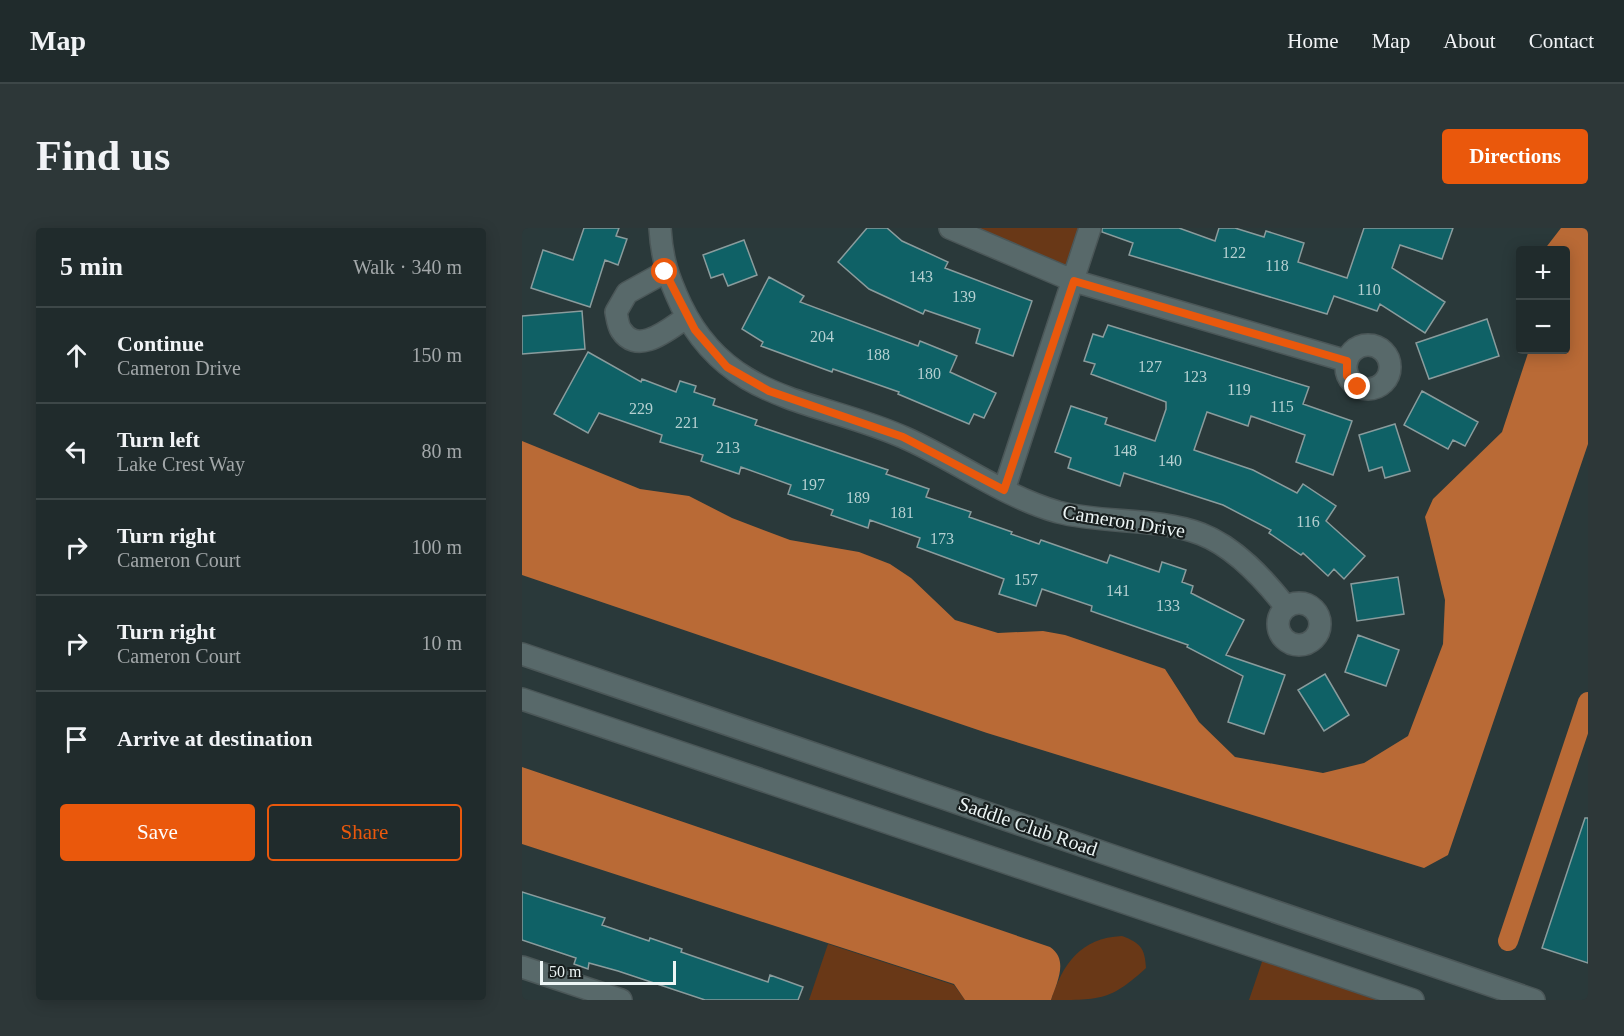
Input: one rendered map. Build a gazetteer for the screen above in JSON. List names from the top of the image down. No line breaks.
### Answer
{"streets":{"street":["Cameron Drive","Saddle Club Road"]},"house_numbers":["122","118","143","110","139","204","188","127","180","123","119","115","229","221","213","148","140","197","189","181","116","173","157","141","133"],"scale_bar":"50 m","page":{"header":"Map","nav":["Home","Map","About","Contact"],"buttons":["Directions",["Save","Share"]],"title":"Find us","heading":["5 min","Walk · 340 m"],"map_buttons":["+","−"],"list":[["Continue","Cameron Drive","150 m"],["Turn left","Lake Crest Way","80 m"],["Turn right","Cameron Court","100 m"],["Turn right","Cameron Court","10 m"],"Arrive at destination"],"scale":"50 m"}}
